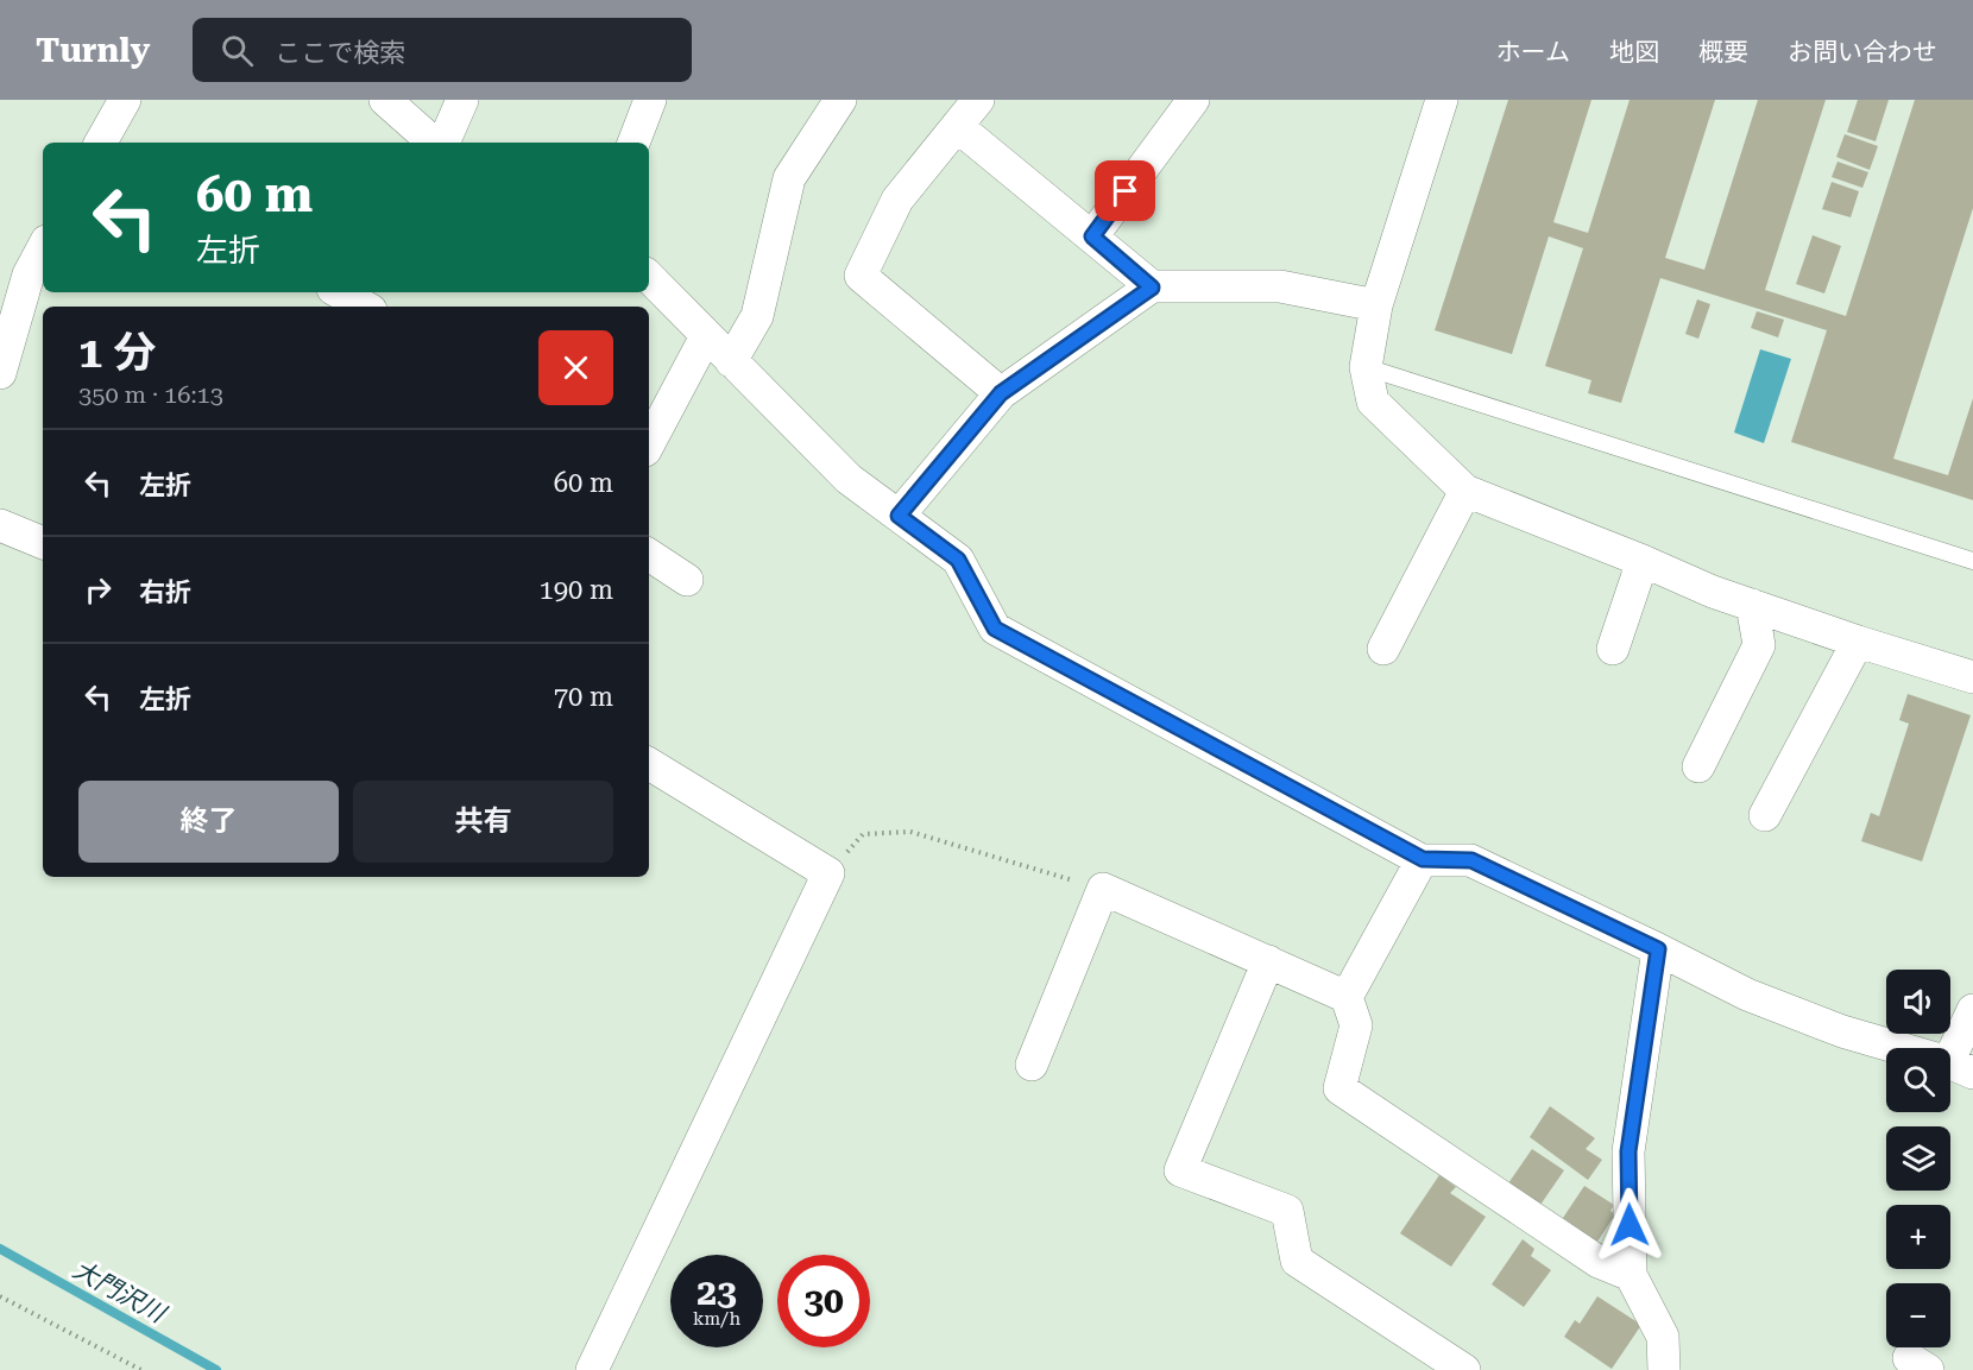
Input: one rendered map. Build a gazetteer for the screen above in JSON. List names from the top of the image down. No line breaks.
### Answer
{"water":["大門沢川"],"page":{"header":"Turnly","search":"ここで検索","nav":["ホーム","地図","概要","お問い合わせ"],"turn":["60 m","左折"],"heading":["1 分","350 m · 16:13"],"list":[{"name":"左折","value":"60 m"},{"name":"右折","value":"190 m"},{"name":"左折","value":"70 m"}],"buttons":["終了","共有"],"map_buttons":["+","−"],"speed":"23 km/h","limit":"30"}}
